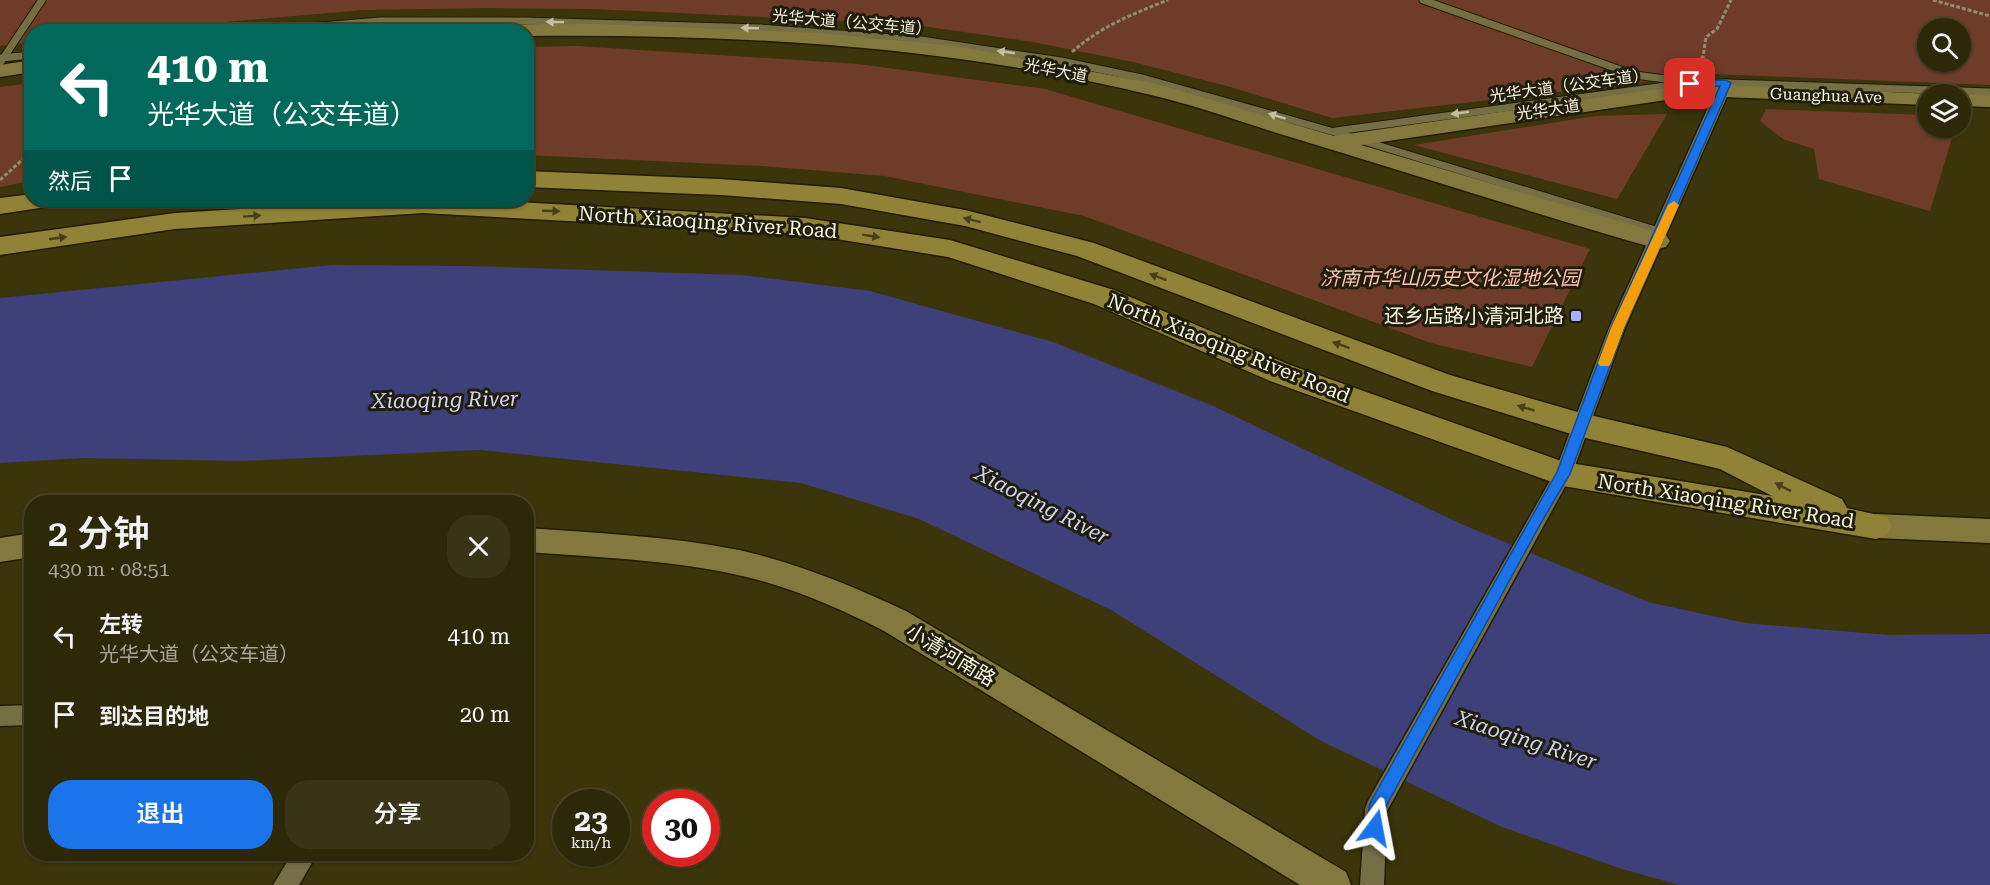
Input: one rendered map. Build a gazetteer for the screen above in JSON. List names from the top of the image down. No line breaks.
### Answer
{"streets":{"main road":["光华大道","Guanghua Ave","North Xiaoqing River Road","小清河南路"],"lane":["光华大道（公交车道）"]},"crossings":[["光华大道（公交车道）","光华大道"],["光华大道","Guanghua Ave"]],"one_way":["光华大道（公交车道）"],"water":["Xiaoqing River"],"parks":["济南市华山历史文化湿地公园"],"places":{"transit":["还乡店路小清河北路"]},"page":{"turn":["410 m","光华大道（公交车道）"],"then":"然后","heading":["2 分钟","430 m · 08:51"],"list":[{"name":"左转","note":"光华大道（公交车道）","value":"410 m"},{"name":"到达目的地","value":"20 m"}],"buttons":["退出","分享"],"speed":"23 km/h","limit":"30"}}
